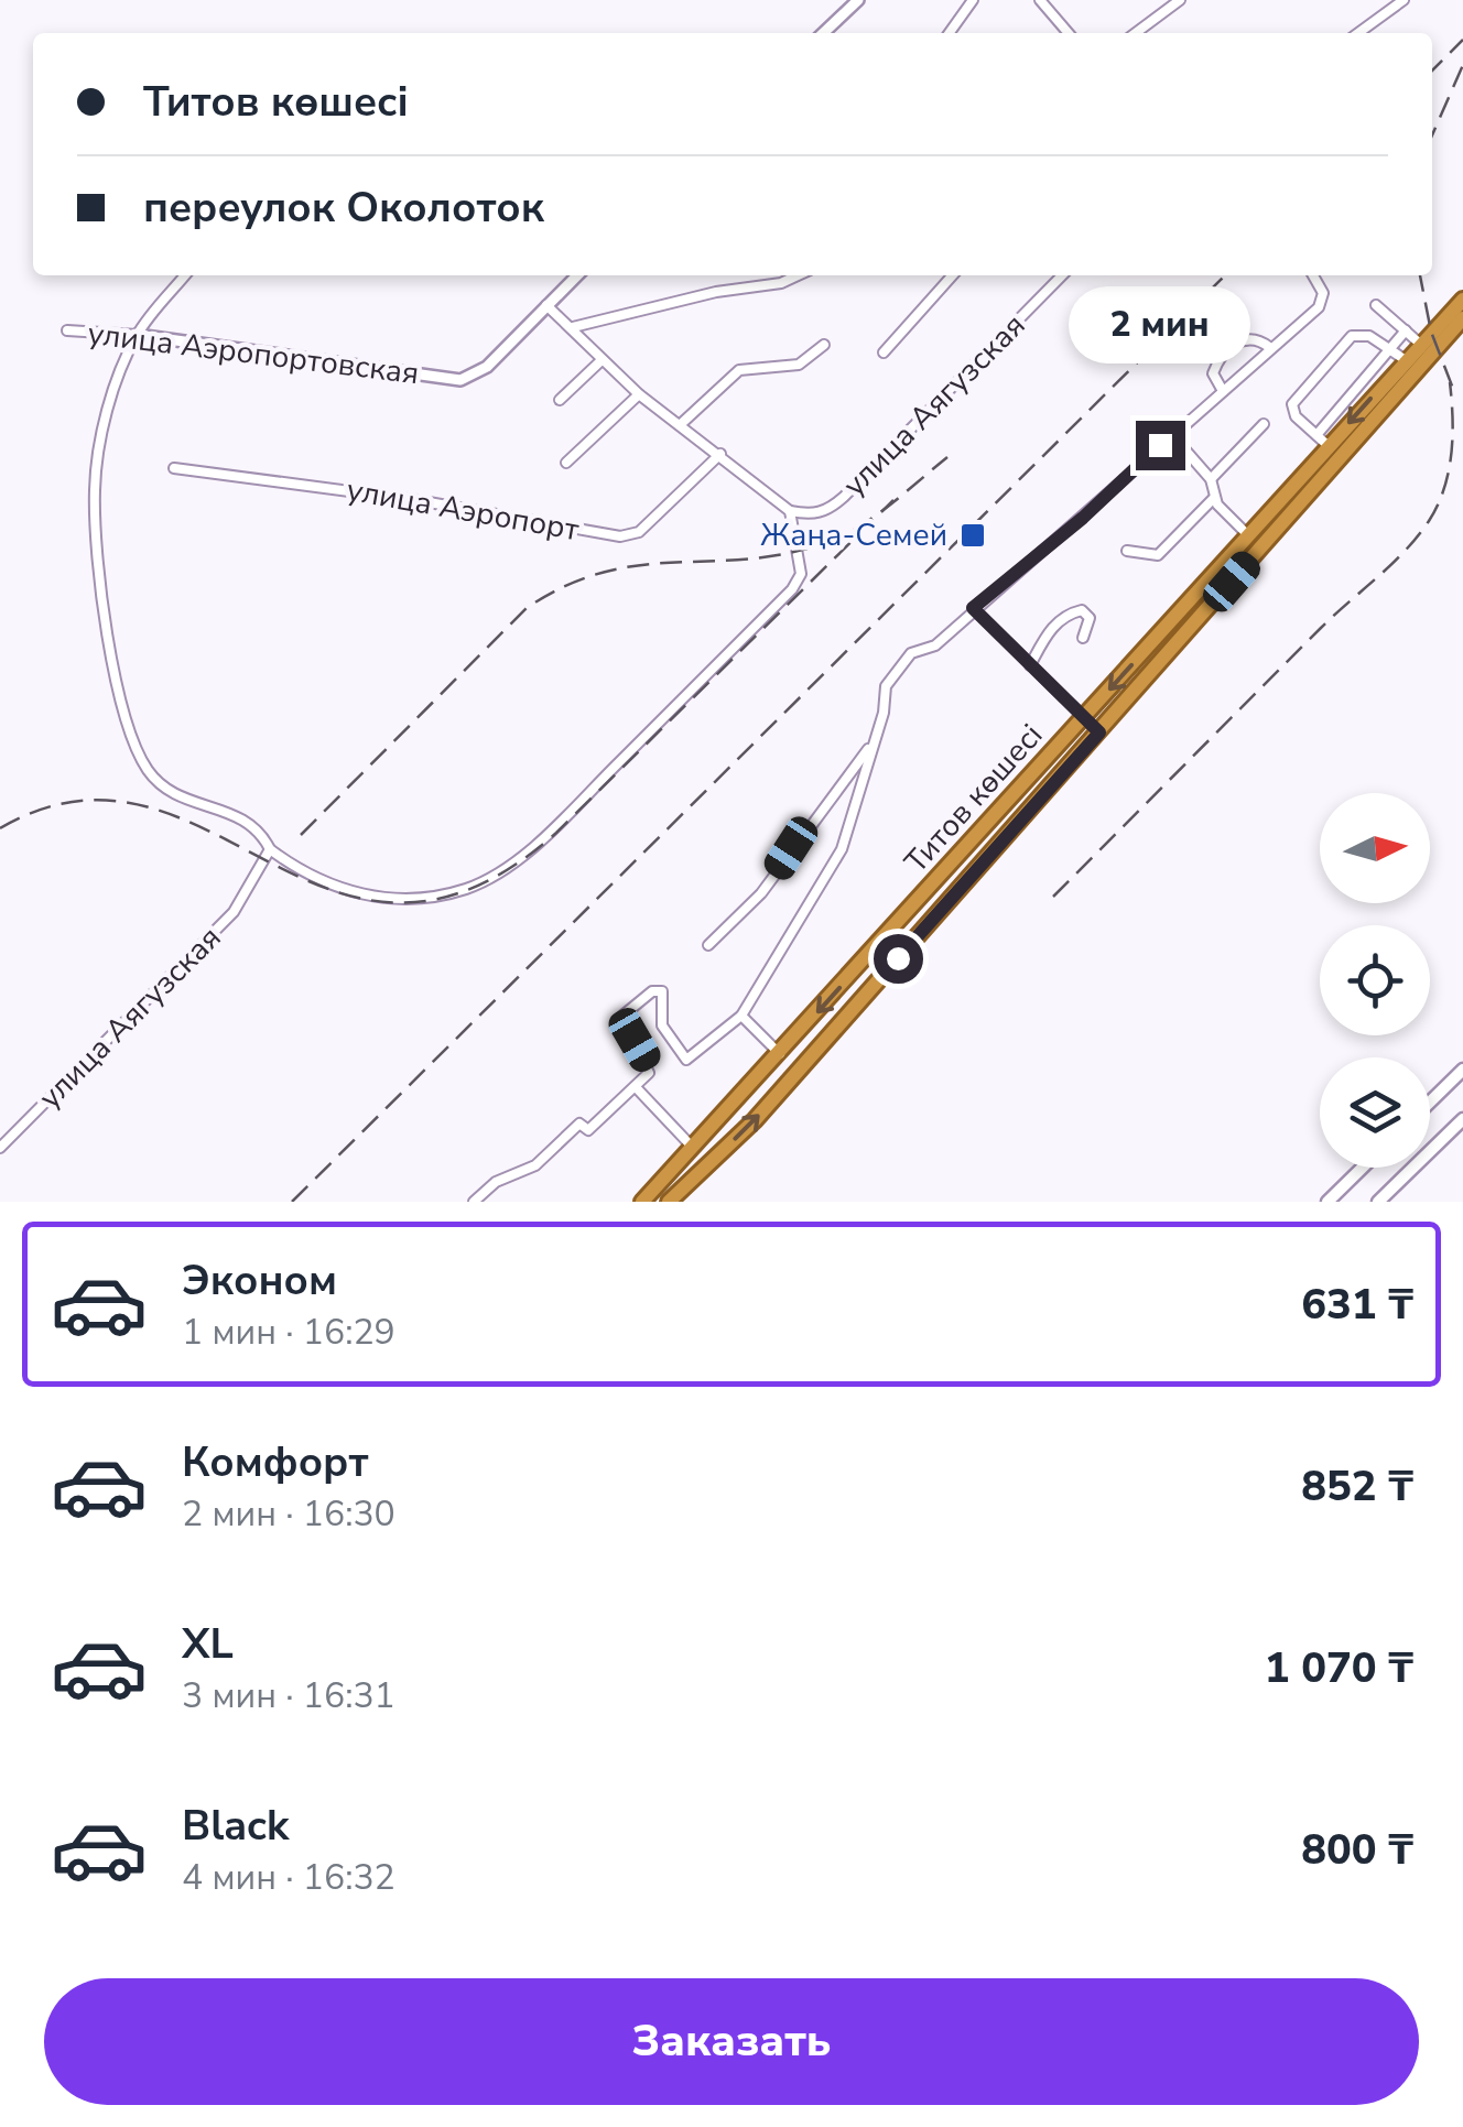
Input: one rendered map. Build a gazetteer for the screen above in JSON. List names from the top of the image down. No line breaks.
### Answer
{"streets":{"highway":["Титов көшесі"],"street":["улица Аэропортовская","улица Аягузская","улица Аэропорт"]},"places":{"transit":["Жаңа-Семей"]},"north":"right","page":{"banner":["Титов көшесі","переулок Околоток"],"bubble":"2 мин","list":[{"name":"Эконом","note":"1 мин · 16:29","value":"631 ₸"},{"name":"Комфорт","note":"2 мин · 16:30","value":"852 ₸"},{"name":"XL","note":"3 мин · 16:31","value":"1 070 ₸"},{"name":"Black","note":"4 мин · 16:32","value":"800 ₸"}],"buttons":"Заказать"}}
